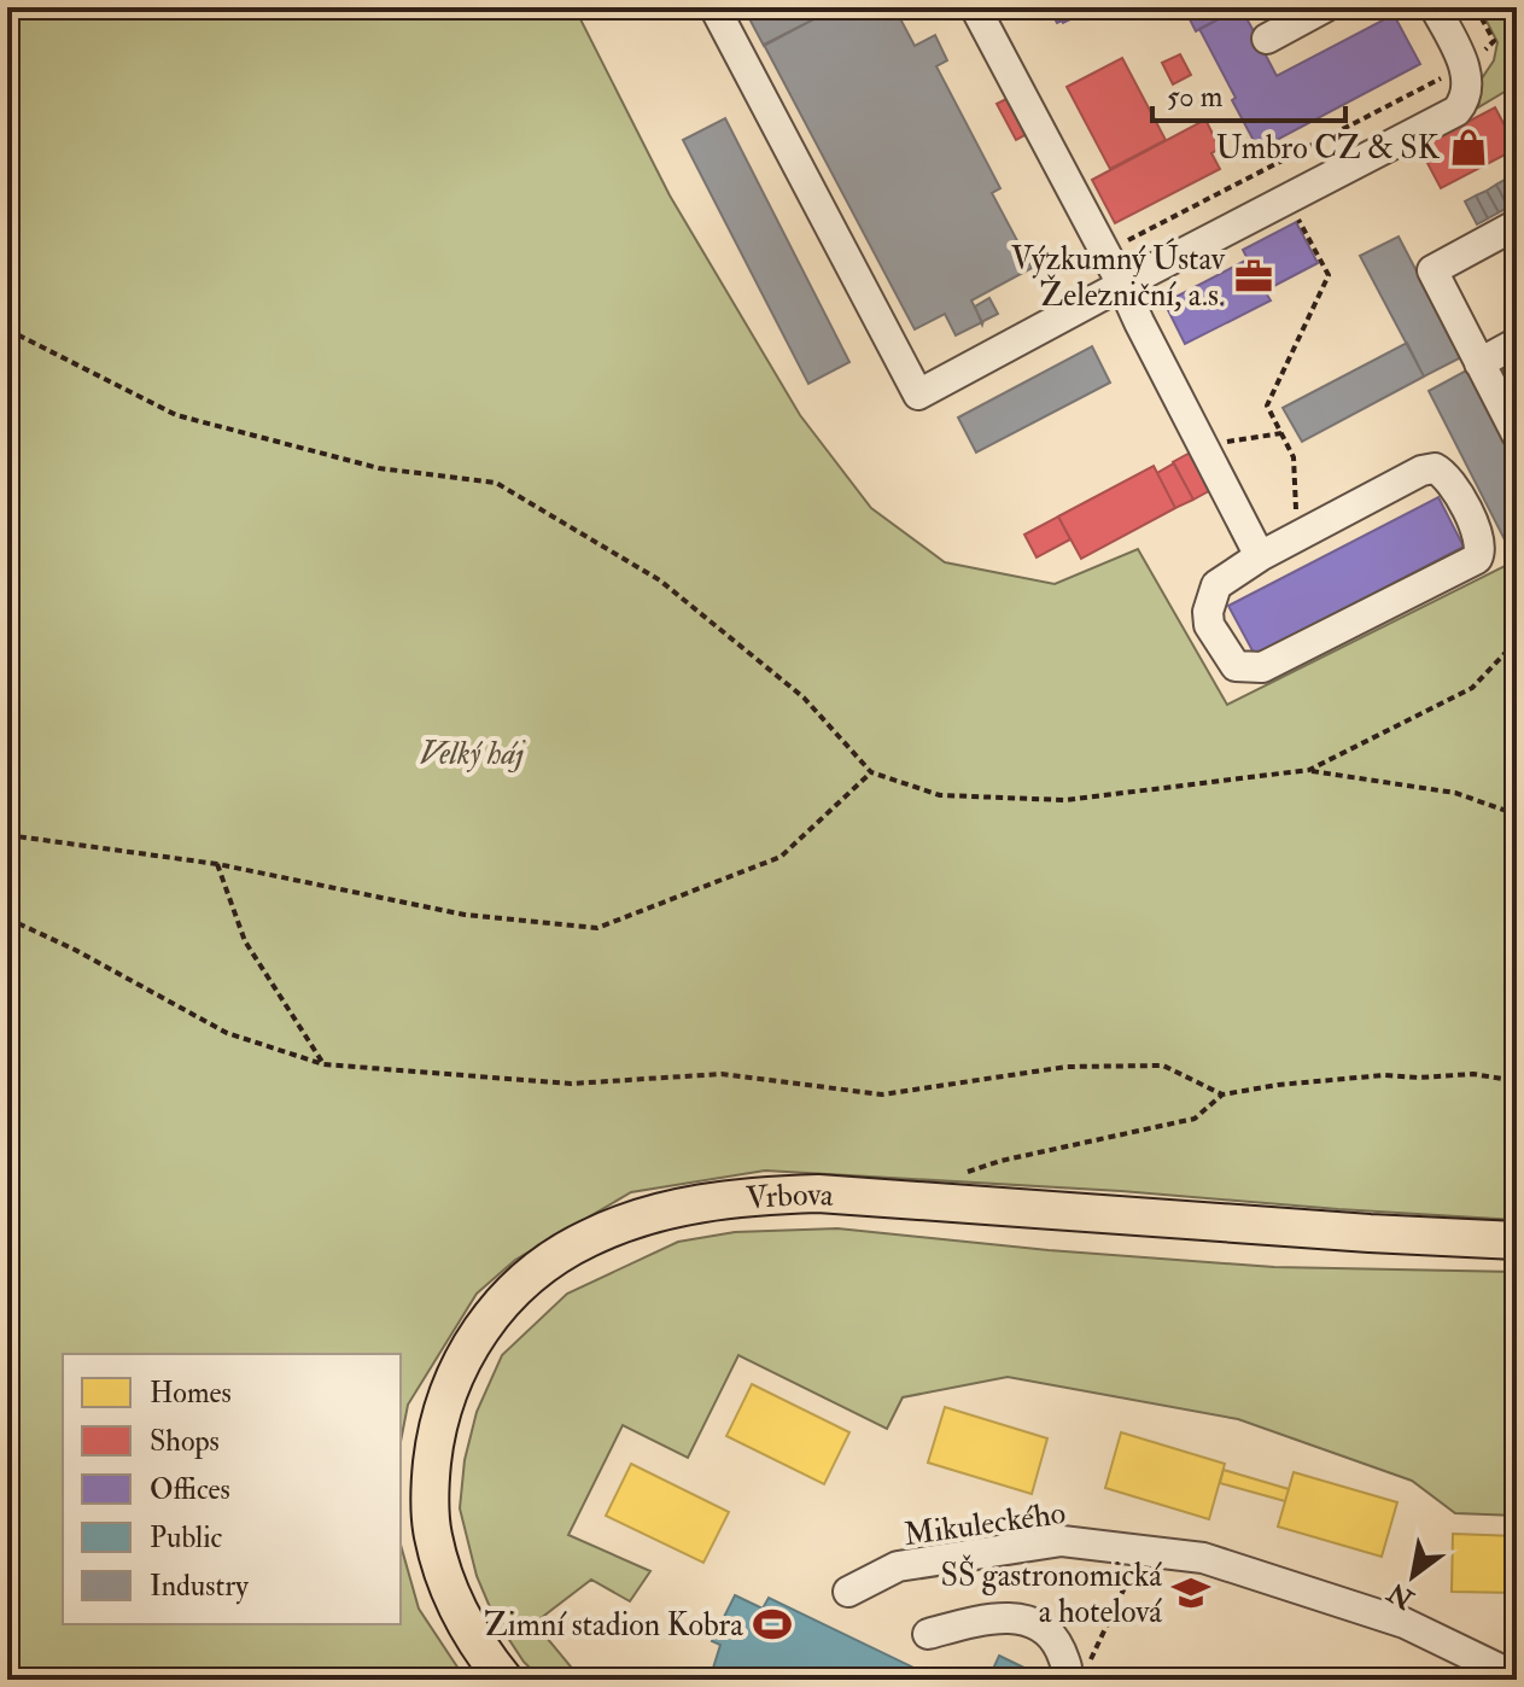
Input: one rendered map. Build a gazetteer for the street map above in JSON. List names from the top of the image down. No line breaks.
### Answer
{"streets":{"main road":["Vrbova"],"street":["Mikuleckého"]},"parks":["Velký háj"],"places":{"shop":["Umbro CZ & SK"],"office":["Výzkumný Ústav Železniční, a.s."],"school or university":["SŠ gastronomická a hotelová"],"sports":["Zimní stadion Kobra"]},"legend":["Homes","Shops","Offices","Public","Industry"],"scale_bar":"50 m","north":"bottom left"}
